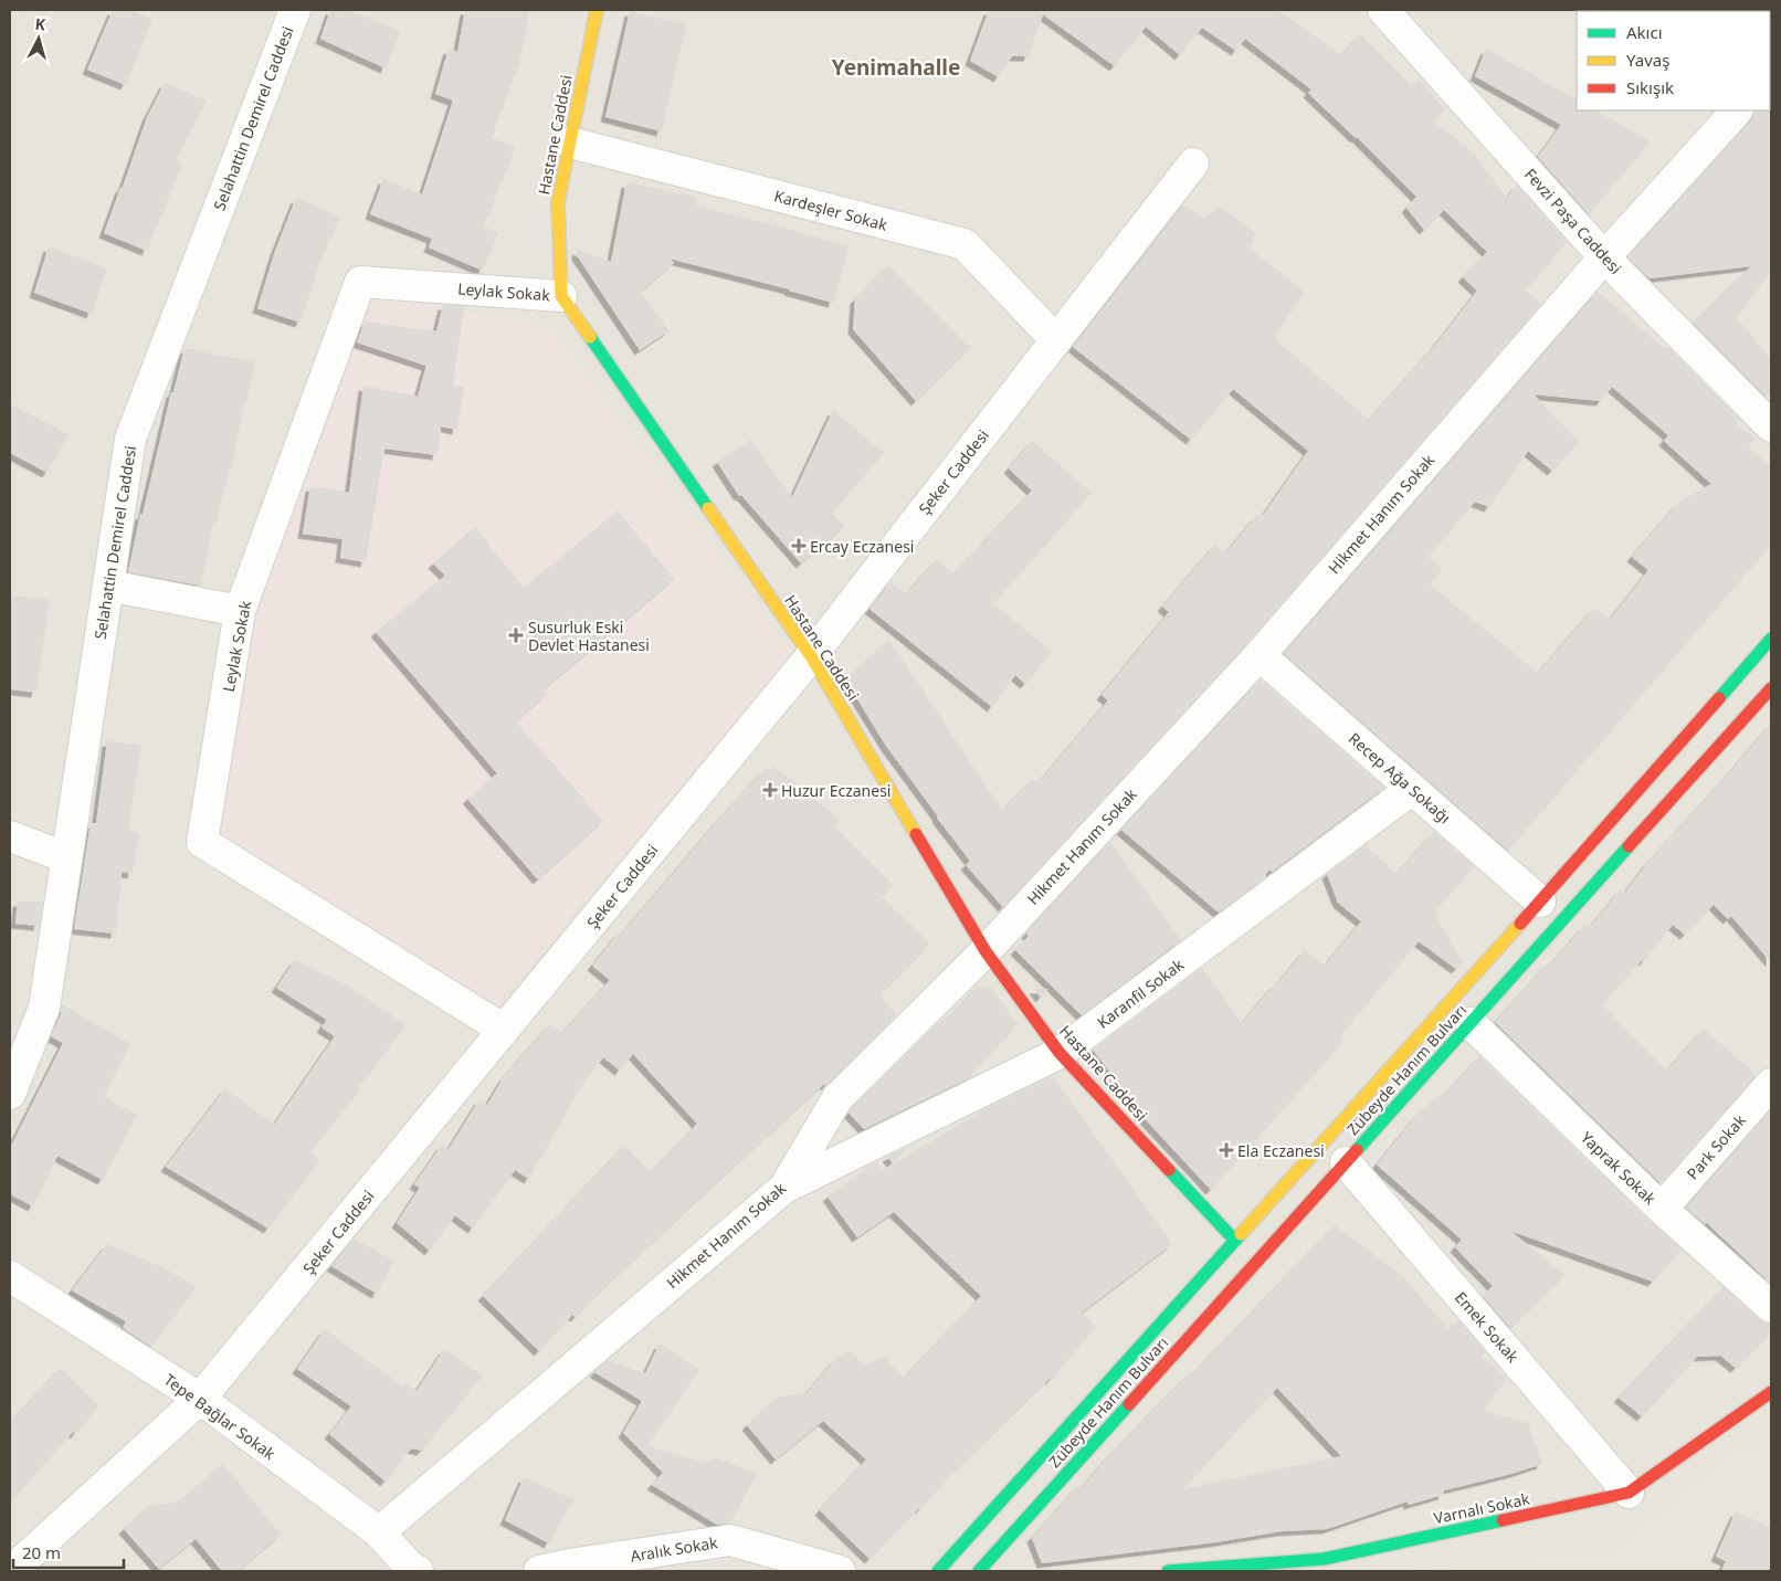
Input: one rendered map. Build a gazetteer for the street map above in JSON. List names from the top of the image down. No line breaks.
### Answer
{"streets":{"main road":["Hastane Caddesi","Zübeyde Hanım Bulvarı","Varnalı Sokak"],"street":["Selahattin Demirel Caddesi","Kardeşler Sokak","Fevzi Paşa Caddesi","Leylak Sokak","Şeker Caddesi","Hikmet Hanım Sokak","Recep Ağa Sokağı","Karanfil Sokak","Park Sokak","Yaprak Sokak","Emek Sokak","Tepe Bağlar Sokak","Aralık Sokak"]},"crossings":[["Hastane Caddesi","Kardeşler Sokak"],["Hastane Caddesi","Leylak Sokak"],["Hastane Caddesi","Şeker Caddesi"],["Hastane Caddesi","Hikmet Hanım Sokak"],["Hastane Caddesi","Karanfil Sokak"],["Kardeşler Sokak","Şeker Caddesi"],["Fevzi Paşa Caddesi","Hikmet Hanım Sokak"],["Leylak Sokak","Şeker Caddesi"],["Şeker Caddesi","Tepe Bağlar Sokak"],["Hikmet Hanım Sokak","Recep Ağa Sokağı"],["Hikmet Hanım Sokak","Karanfil Sokak"],["Hikmet Hanım Sokak","Tepe Bağlar Sokak"],["Recep Ağa Sokağı","Karanfil Sokak"],["Zübeyde Hanım Bulvarı","Yaprak Sokak"],["Zübeyde Hanım Bulvarı","Emek Sokak"],["Park Sokak","Yaprak Sokak"],["Emek Sokak","Varnalı Sokak"]],"districts":["Yenimahalle"],"places":{"health":["Ercay Eczanesi","Susurluk Eski Devlet Hastanesi","Huzur Eczanesi","Ela Eczanesi"]},"legend":["Akıcı","Yavaş","Sıkışık"],"scale_bar":"20 m","north":"top"}
